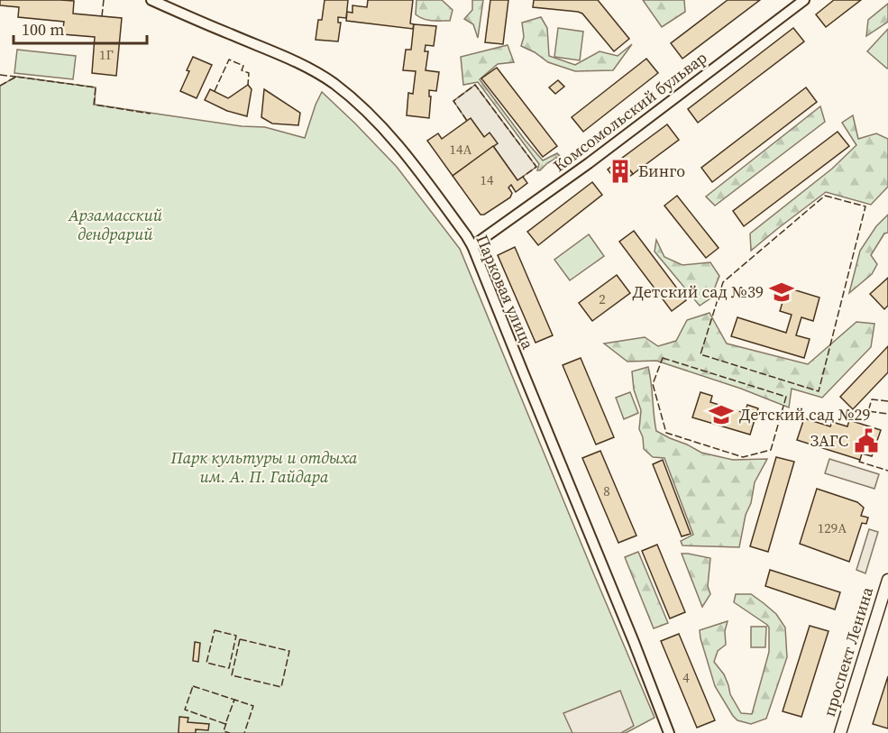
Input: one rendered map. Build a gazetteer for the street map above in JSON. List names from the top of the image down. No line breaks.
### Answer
{"streets":{"main road":["проспект Ленина"],"street":["Комсомольский бульвар","Парковая улица"]},"crossings":[["Комсомольский бульвар","Парковая улица"]],"parks":["Арзамасский дендрарий","Парк культуры и отдыха им. А. П. Гайдара"],"places":{"building":["Бинго"],"school or university":["Детский сад №39","Детский сад №29"],"public building":["ЗАГС"]},"house_numbers":["1Г","14А","14","2","8","129А","4"],"scale_bar":"100 m"}
